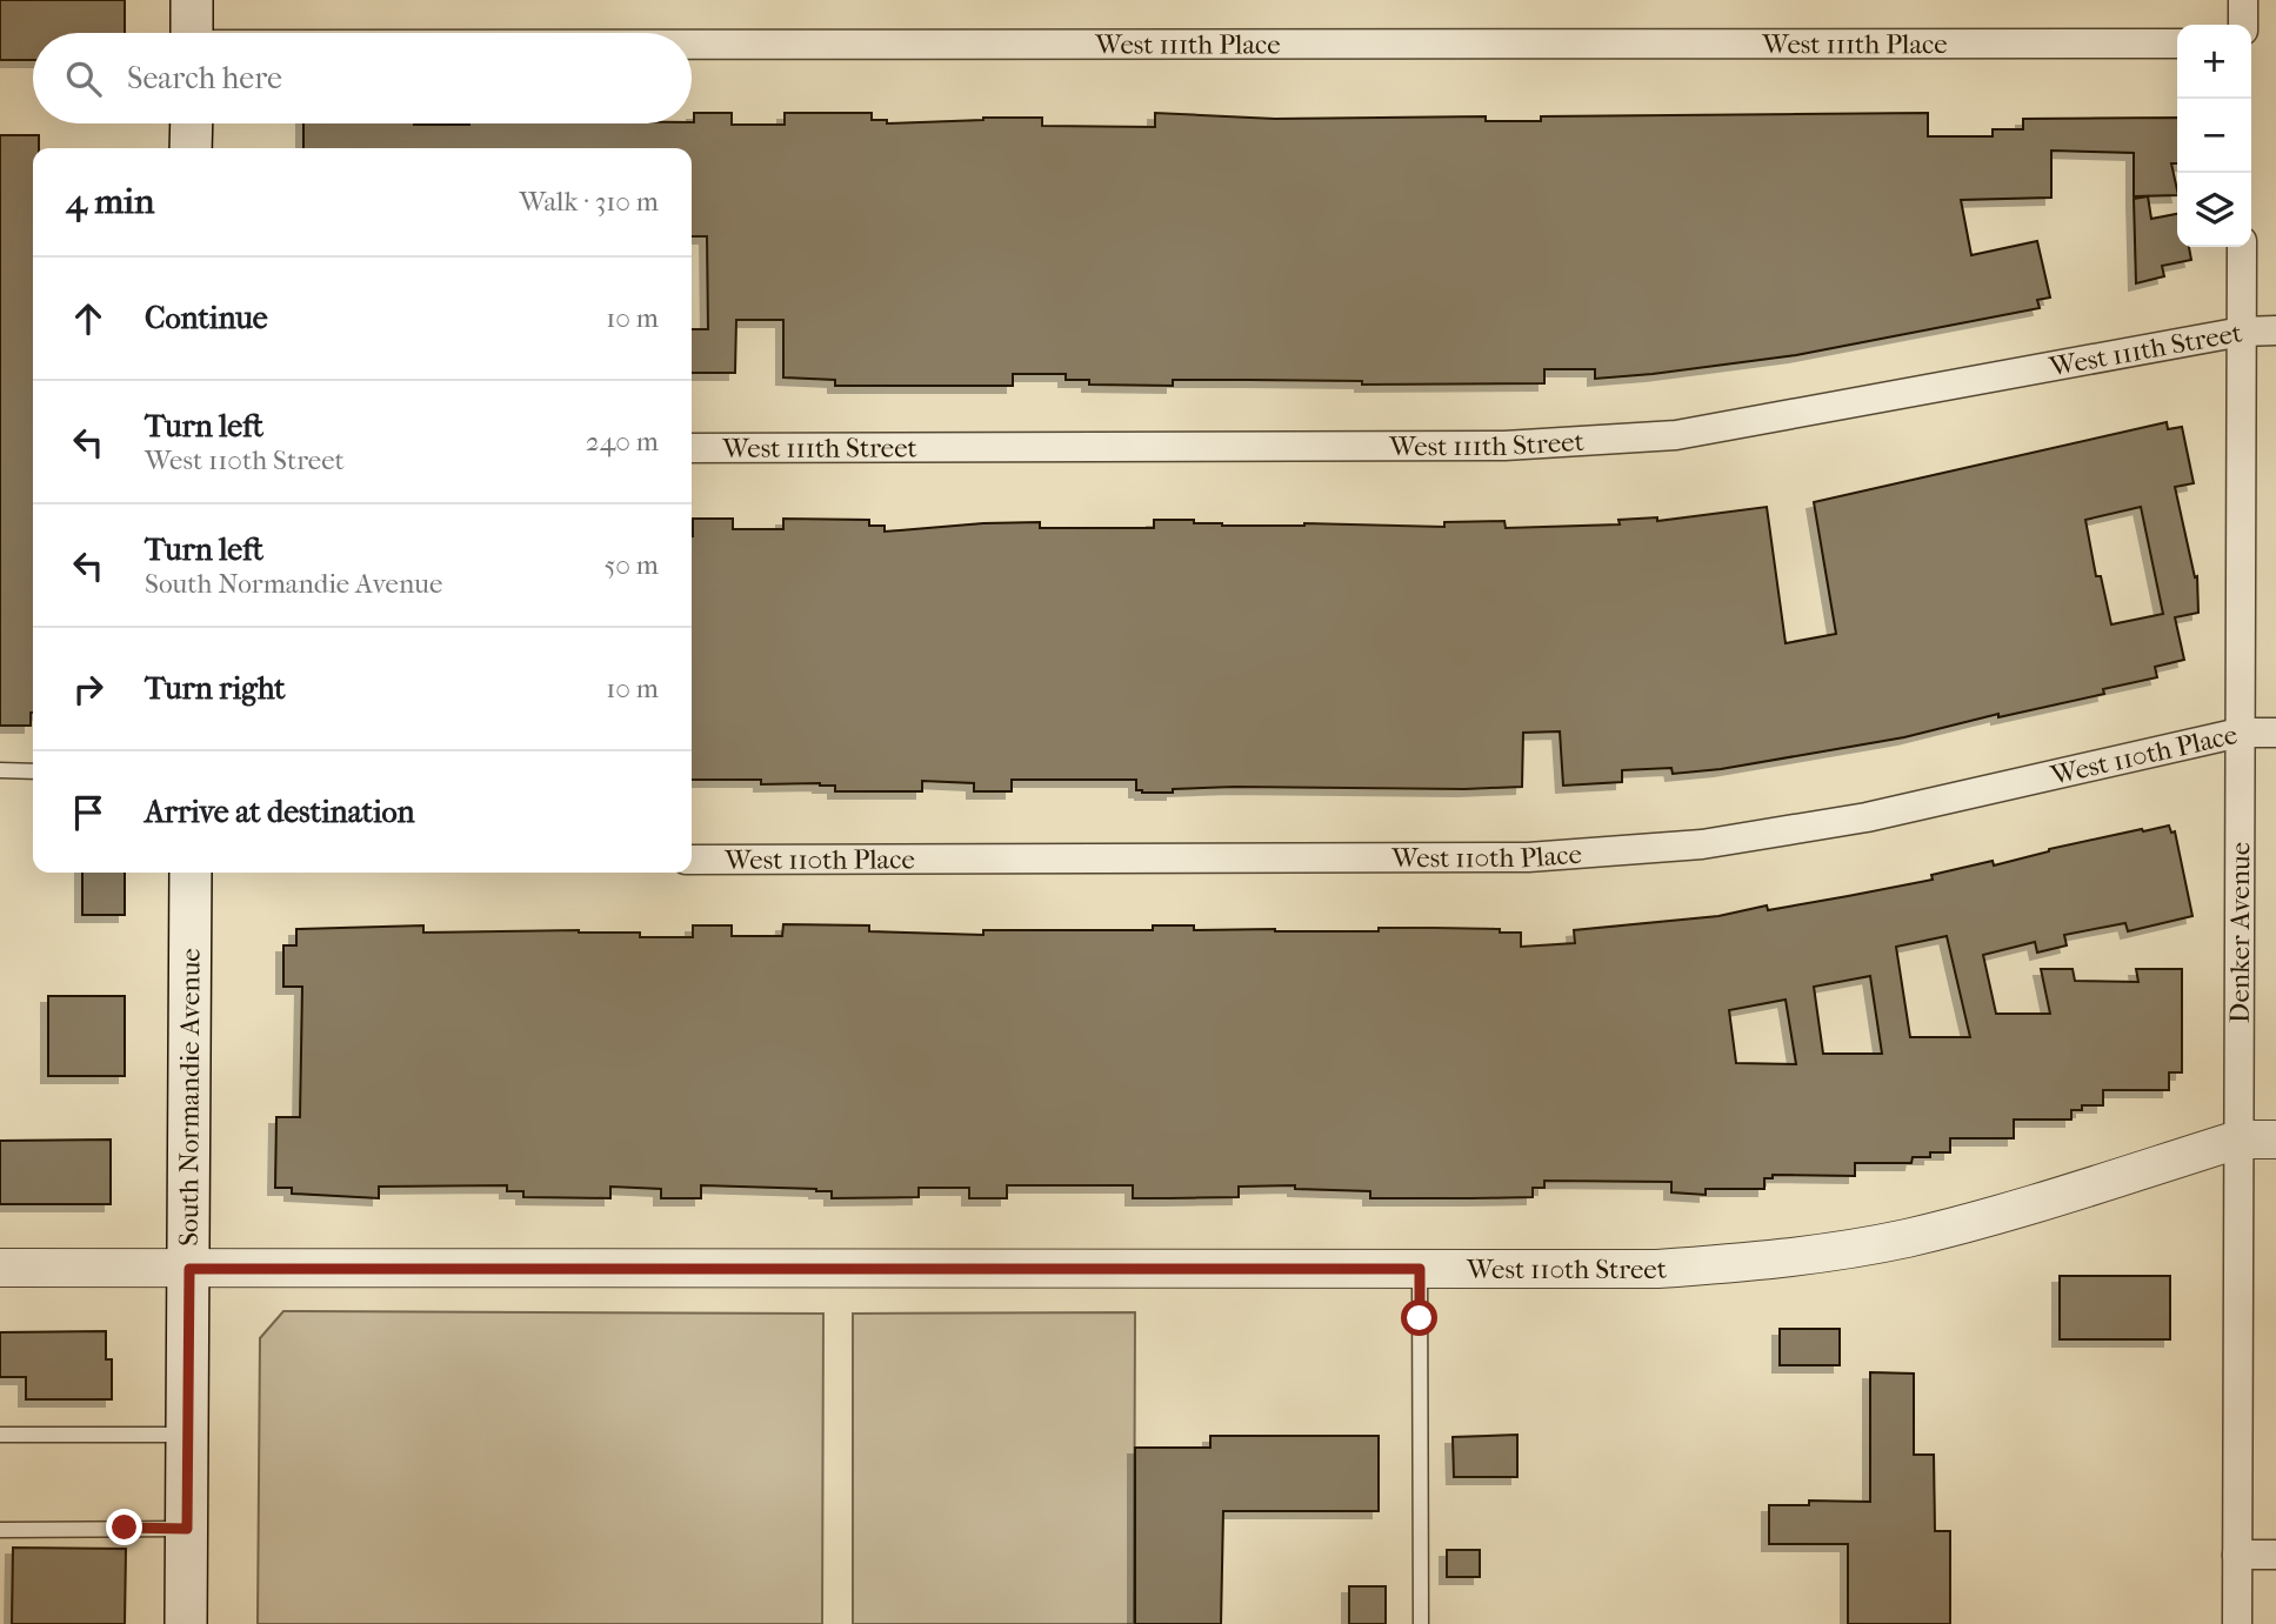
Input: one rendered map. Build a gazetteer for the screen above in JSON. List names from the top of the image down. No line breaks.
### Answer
{"streets":{"main road":["South Normandie Avenue"],"street":["West 111th Place","West 111th Street","West 110th Place","Denker Avenue","West 110th Street"]},"crossings":[["West 111th Street","Denker Avenue"],["West 110th Place","Denker Avenue"],["Denker Avenue","West 110th Street"],["South Normandie Avenue","West 110th Street"]],"page":{"map_buttons":["+","−"],"search":"Search here","heading":["4 min","Walk · 310 m"],"list":[["Continue","10 m"],["Turn left","West 110th Street","240 m"],["Turn left","South Normandie Avenue","50 m"],["Turn right","10 m"],"Arrive at destination"]}}
